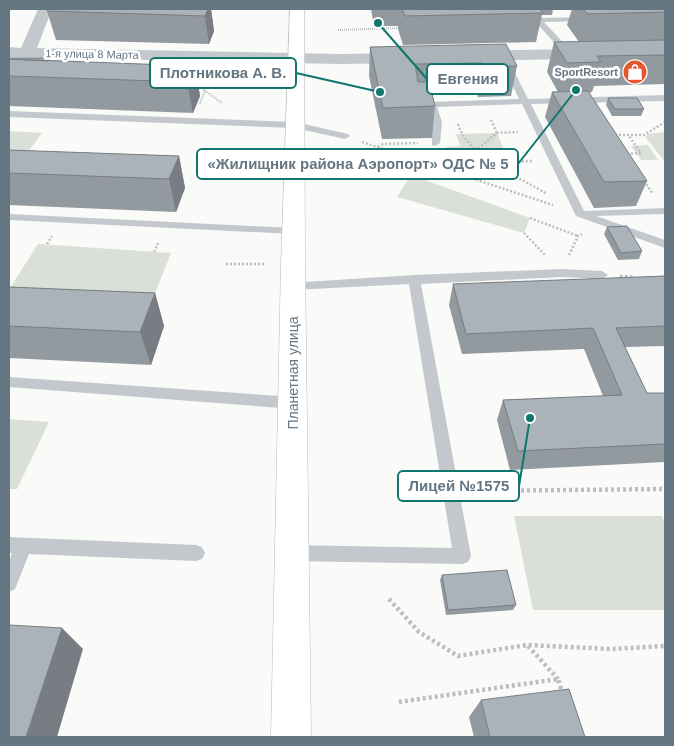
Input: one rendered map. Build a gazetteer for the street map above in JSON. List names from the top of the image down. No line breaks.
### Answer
{"streets":{"street":["1-я улица 8 Марта","Планетная улица"]},"crossings":[["1-я улица 8 Марта","Планетная улица"]],"places":{"other":["Евгения","«Жилищник района Аэропорт» ОДС № 5","Плотникова А. В.","Лицей №1575"],"shop":["SportResort"]}}
